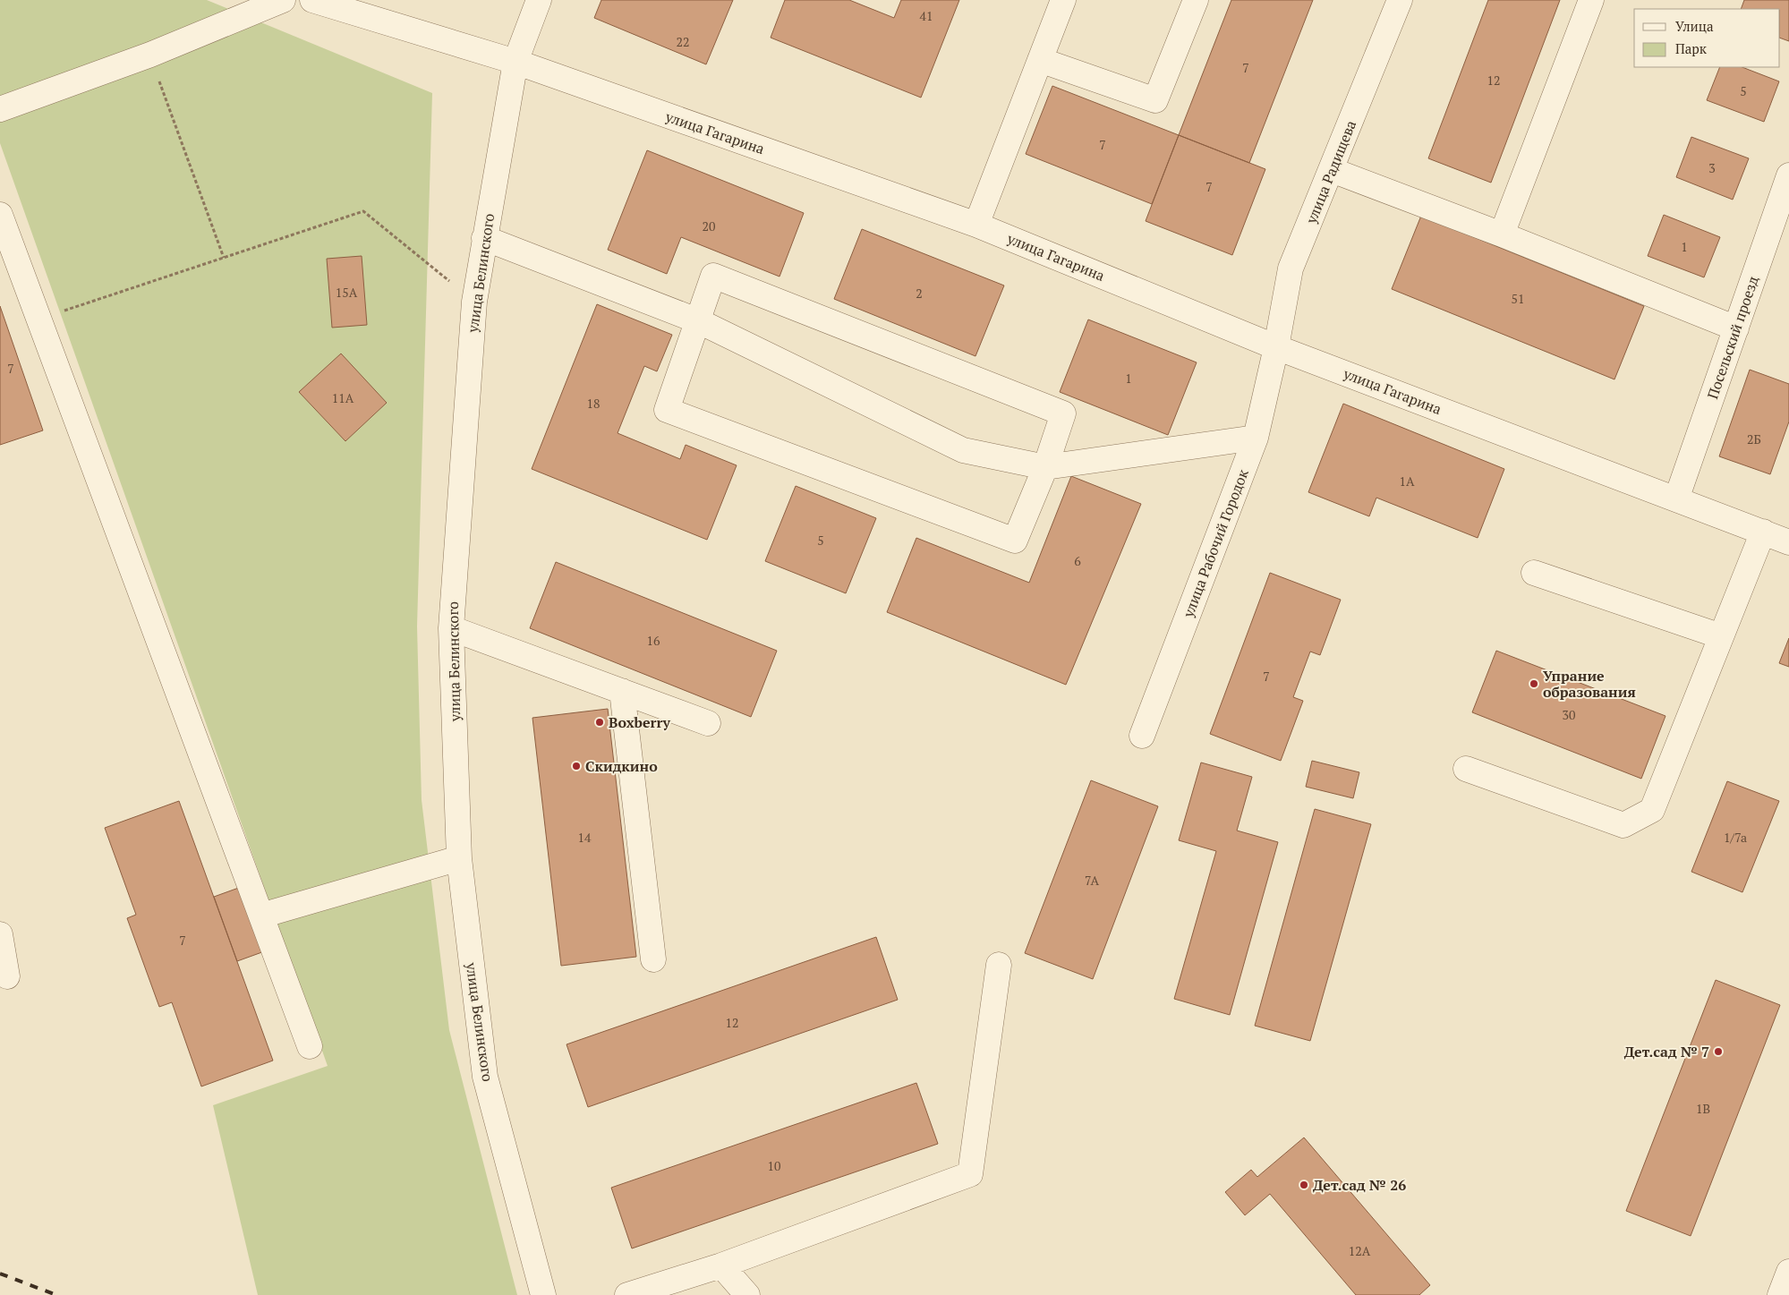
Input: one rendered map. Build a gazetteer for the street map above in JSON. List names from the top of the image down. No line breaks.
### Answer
{"streets":{"street":["улица Гагарина","улица Радищева","улица Белинского","Посельский проезд","улица Рабочий Городок"]},"crossings":[["улица Гагарина","улица Радищева"],["улица Гагарина","улица Белинского"],["улица Гагарина","Посельский проезд"],["улица Гагарина","улица Рабочий Городок"],["улица Радищева","улица Рабочий Городок"]],"places":["Упрание образования","Boxberry","Скидкино","Дет.сад № 7","Дет.сад № 26"],"house_numbers":["41","22","7","12","5","7","3","7","20","1","15А","2","51","7","1","11А","18","2Б","1А","5","6","16","7","30","14","1/7а","7А","7","12","1В","10","12А"],"legend":["Улица","Парк"]}
